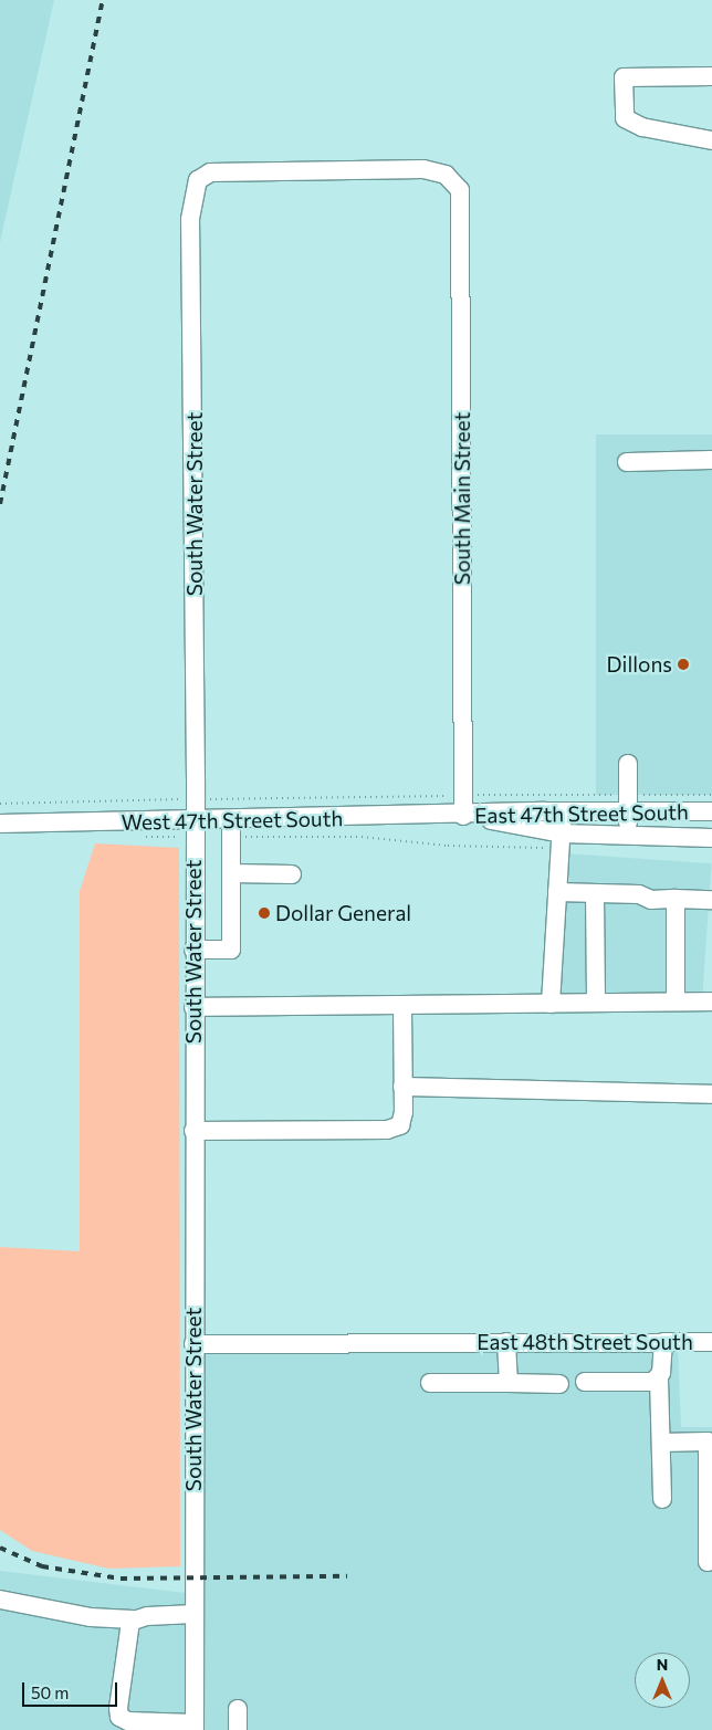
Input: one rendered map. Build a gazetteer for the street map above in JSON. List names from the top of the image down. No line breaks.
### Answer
{"streets":{"street":["South Main Street","South Water Street","East 47th Street South","West 47th Street South","East 48th Street South"]},"crossings":[["South Main Street","South Water Street"],["South Main Street","East 47th Street South"],["South Main Street","West 47th Street South"],["South Water Street","West 47th Street South"],["South Water Street","East 48th Street South"],["East 47th Street South","West 47th Street South"]],"places":["Dillons","Dollar General"],"scale_bar":"50 m","north":"top"}
